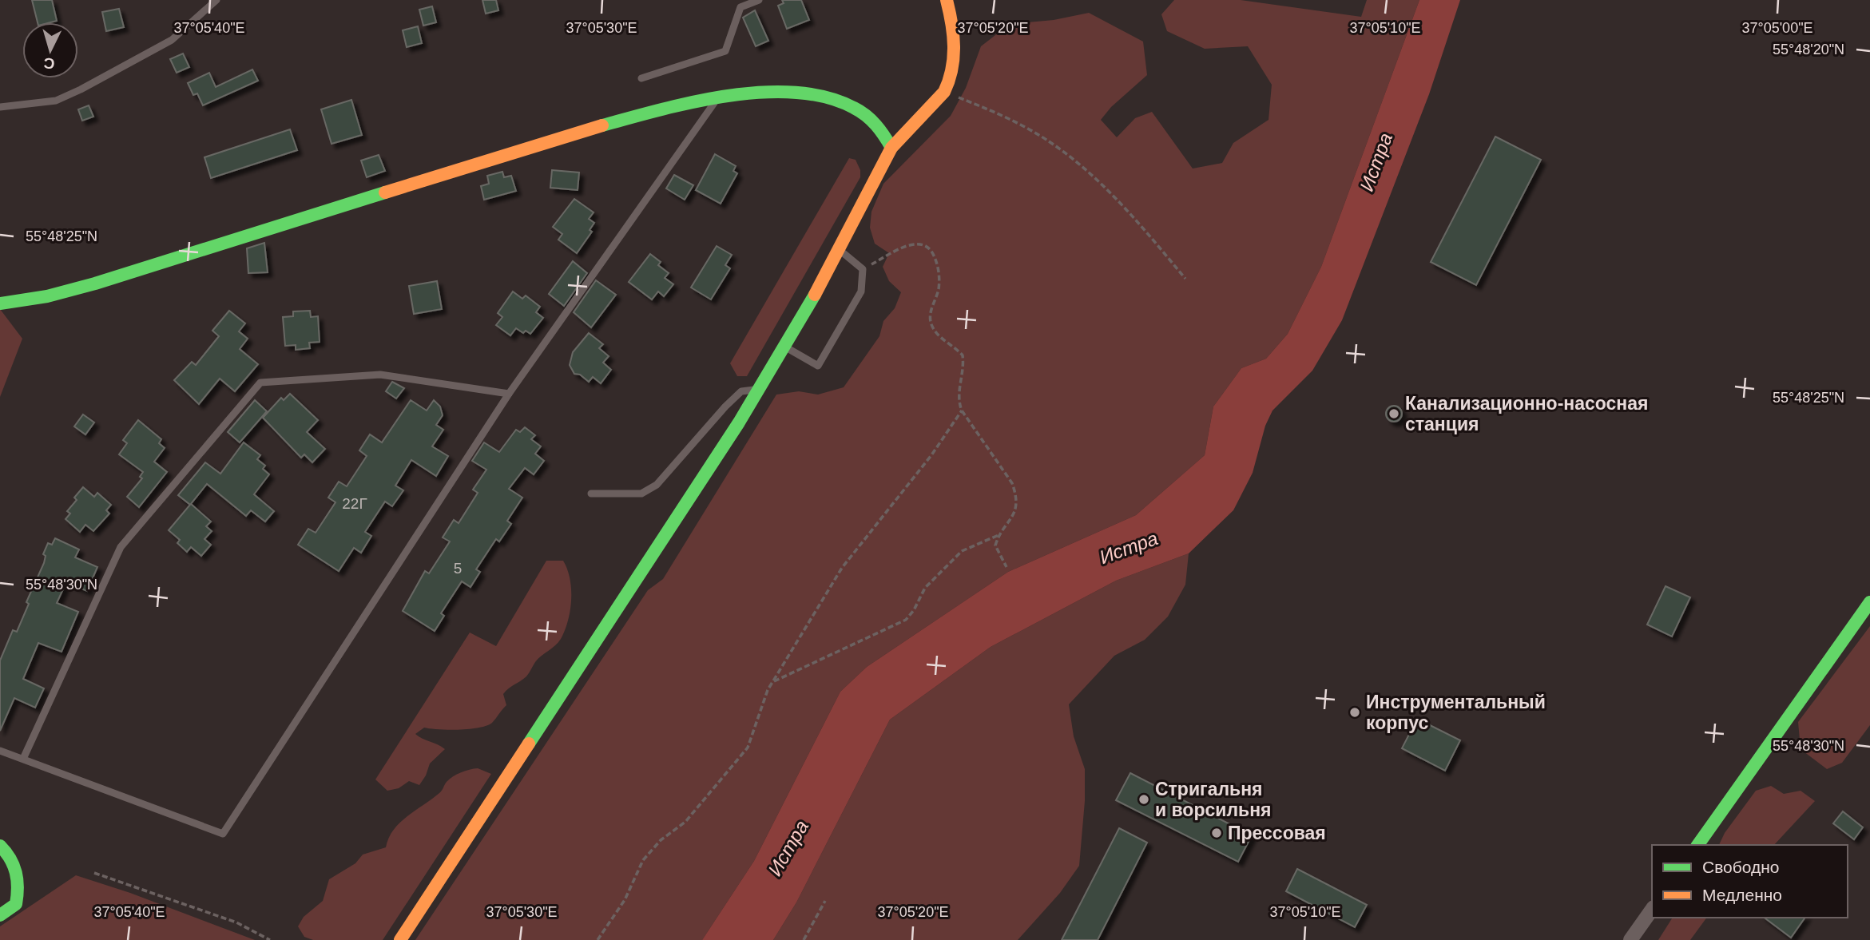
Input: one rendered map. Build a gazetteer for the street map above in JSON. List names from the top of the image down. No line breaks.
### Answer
{"water":["Истра"],"places":["Канализационно-насосная станция","Инструментальный корпус","Стригальня и ворсильня","Прессовая"],"house_numbers":["22Г","5"],"legend":["Свободно","Медленно"],"north":"bottom","coordinates":["37°05'40\"E","37°05'30\"E","37°05'20\"E","37°05'00\"E","37°05'10\"E","55°48'20\"N","55°48'25\"N","55°48'30\"N"]}
